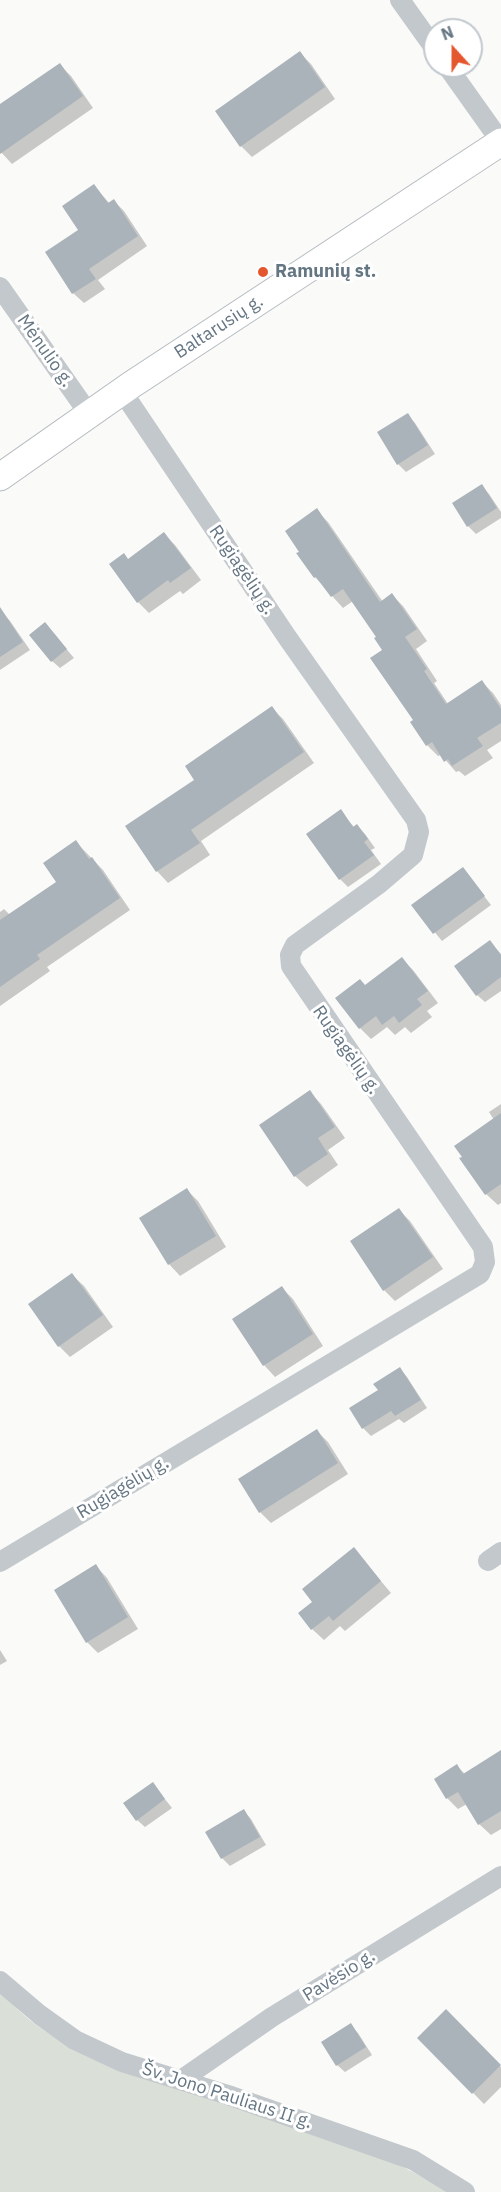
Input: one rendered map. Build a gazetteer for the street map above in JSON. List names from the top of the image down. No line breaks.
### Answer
{"streets":{"main road":["Baltarusių g."],"street":["Mėnulio g.","Rugiagėlių g.","Pavėsio g.","Šv. Jono Pauliaus II g."]},"crossings":[["Baltarusių g.","Mėnulio g."],["Baltarusių g.","Rugiagėlių g."],["Pavėsio g.","Šv. Jono Pauliaus II g."]],"places":["Ramunių st."],"north":"top"}
